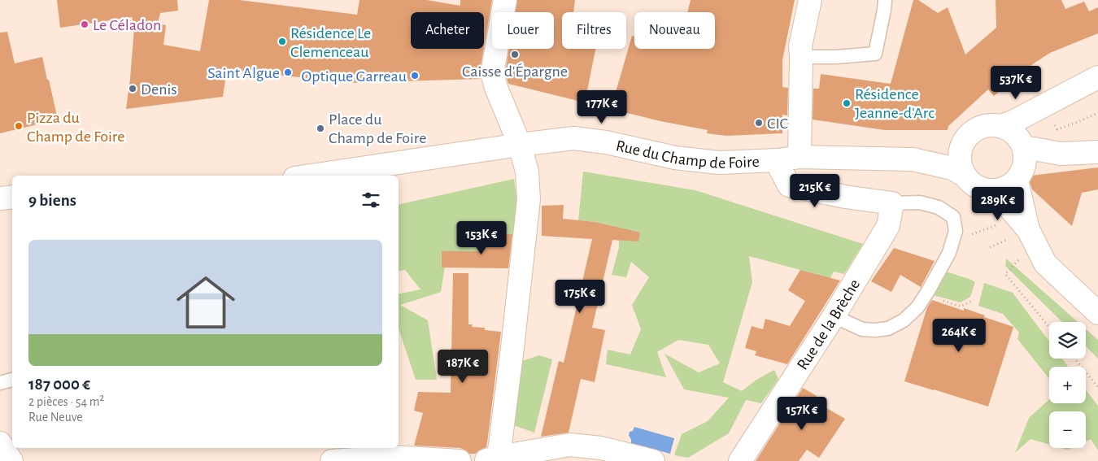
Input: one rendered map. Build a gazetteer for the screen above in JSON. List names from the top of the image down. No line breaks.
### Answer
{"streets":{"street":["Rue du Champ de Foire","Rue de la Brèche"]},"places":["Le Céladon","Résidence Le Clemenceau","Caisse d'Épargne","Saint Algue","Optique Garreau","Denis","Résidence Jeanne-d'Arc","CIC","Pizza du Champ de Foire","Place du Champ de Foire"],"page":{"chip":["Acheter","Louer","Filtres","Nouveau"],"price":["537K €","177K €","215K €","289K €","153K €","175K €","264K €","187K €","157K €"],"heading":"9 biens","list":[{"name":"187 000 €","note":"2 pièces · 54 m² · Rue Neuve"}],"map_buttons":["+","−"]}}
